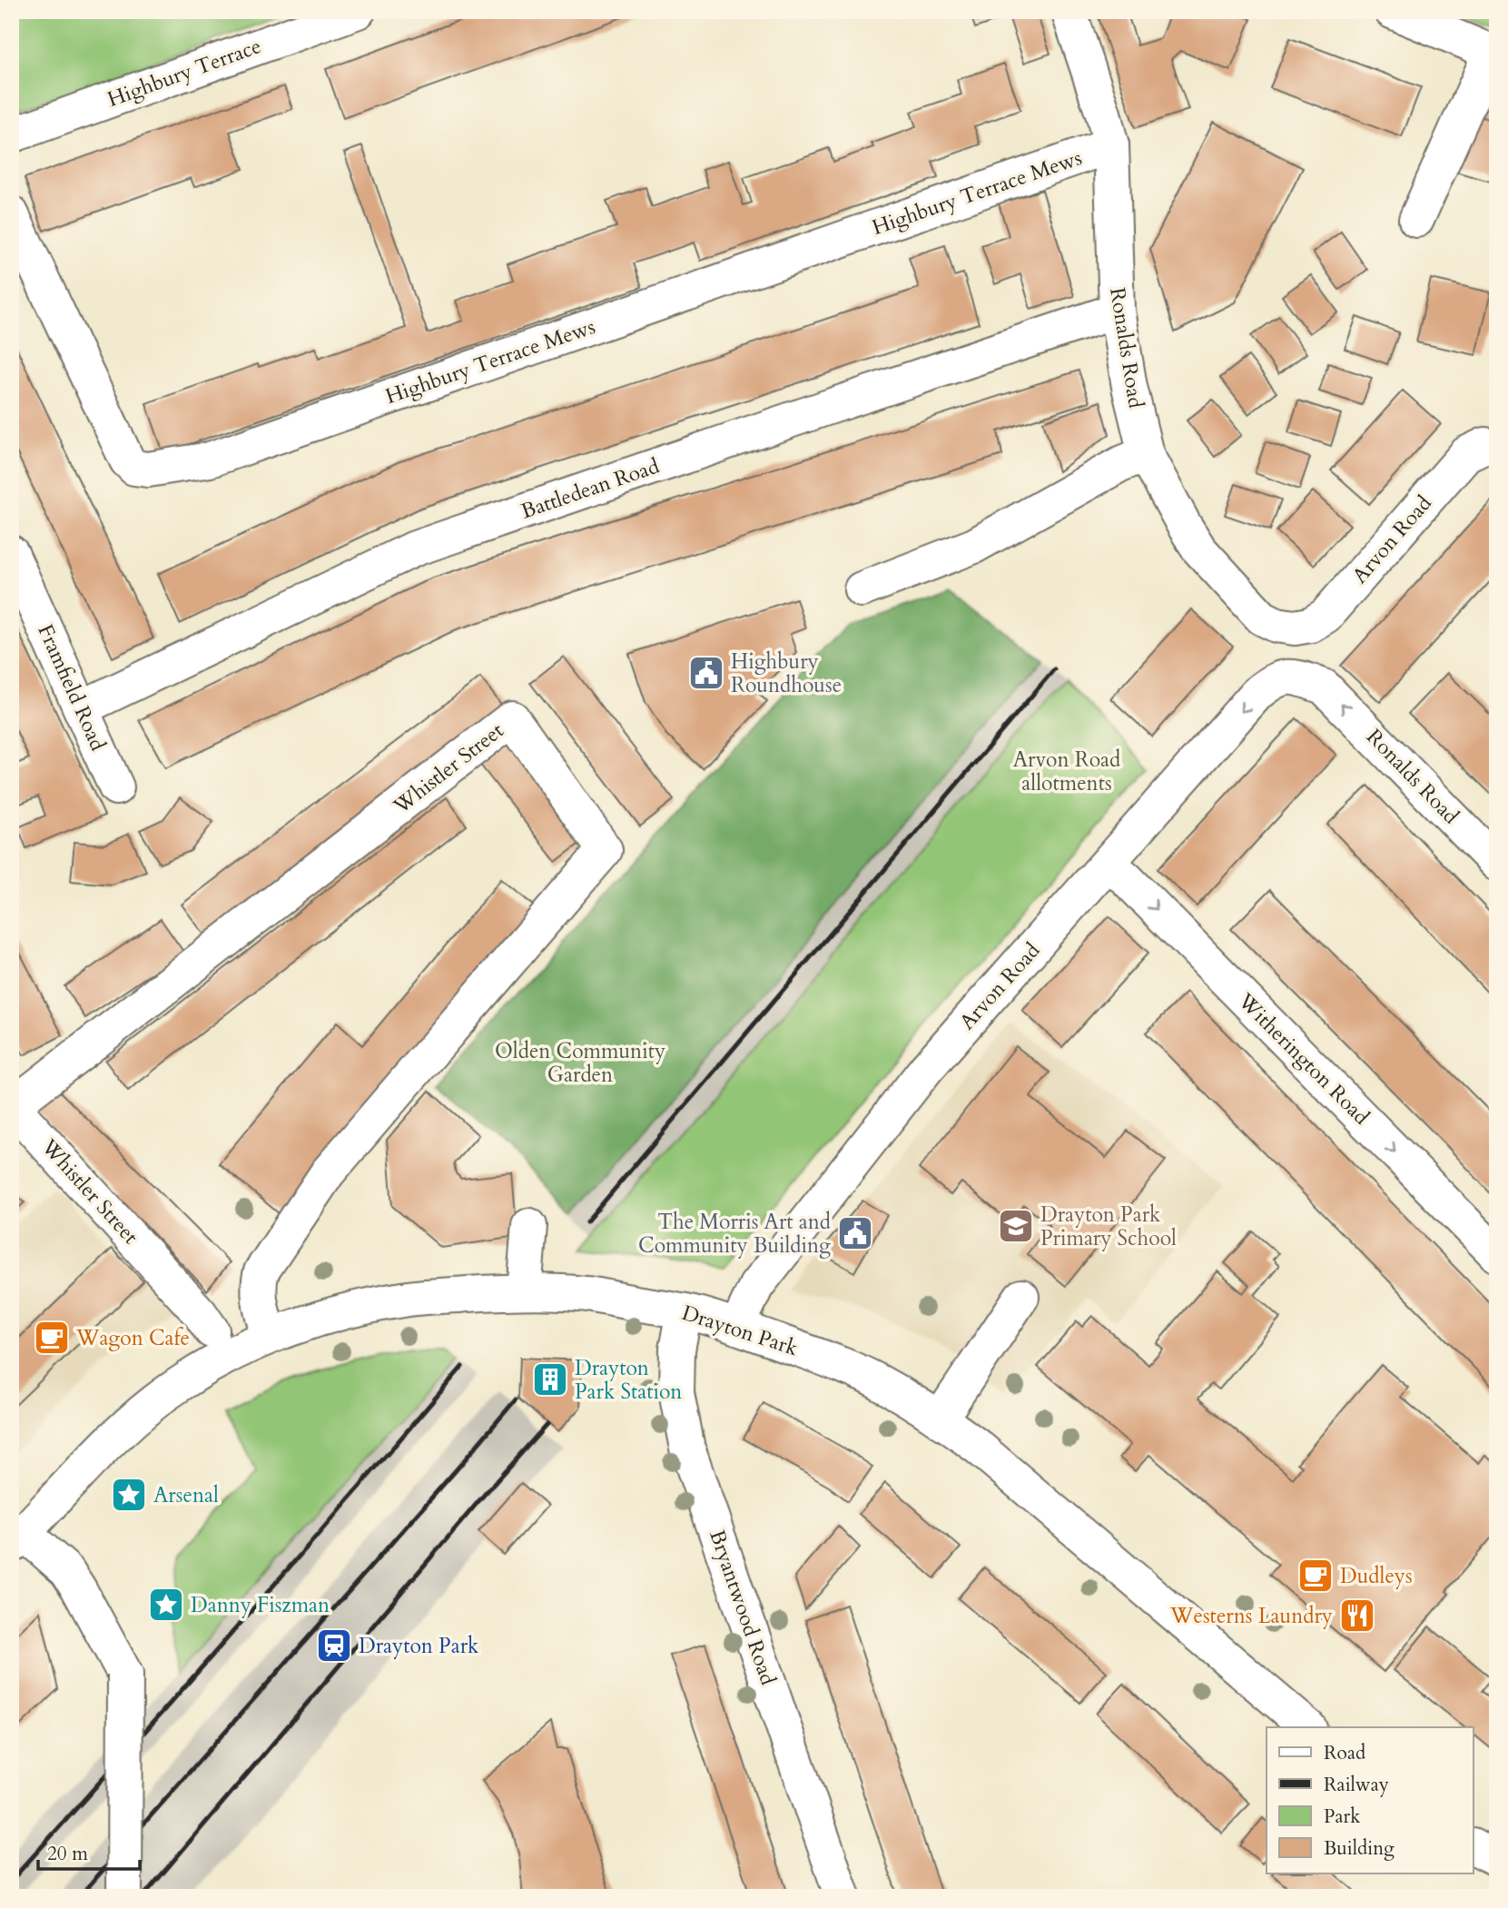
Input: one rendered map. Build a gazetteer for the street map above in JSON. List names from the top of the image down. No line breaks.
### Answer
{"streets":{"street":["Highbury Terrace","Highbury Terrace Mews","Ronalds Road","Battledean Road","Arvon Road","Framfield Road","Whistler Street","Witherington Road","Drayton Park","Bryantwood Road"]},"crossings":[["Highbury Terrace Mews","Ronalds Road"],["Ronalds Road","Battledean Road"],["Ronalds Road","Arvon Road"],["Battledean Road","Framfield Road"],["Arvon Road","Witherington Road"],["Arvon Road","Drayton Park"],["Whistler Street","Drayton Park"],["Drayton Park","Bryantwood Road"]],"one_way":["Witherington Road"],"parks":["Arvon Road allotments","Olden Community Garden"],"places":{"public building":["Highbury Roundhouse","The Morris Art and Community Building"],"school or university":["Drayton Park Primary School"],"cafe":["Wagon Cafe","Dudleys"],"building":["Drayton Park Station"],"place":["Arsenal","Danny Fiszman"],"restaurant":["Westerns Laundry"],"station":["Drayton Park"]},"legend":["Road","Railway","Park","Building"],"scale_bar":"20 m"}
